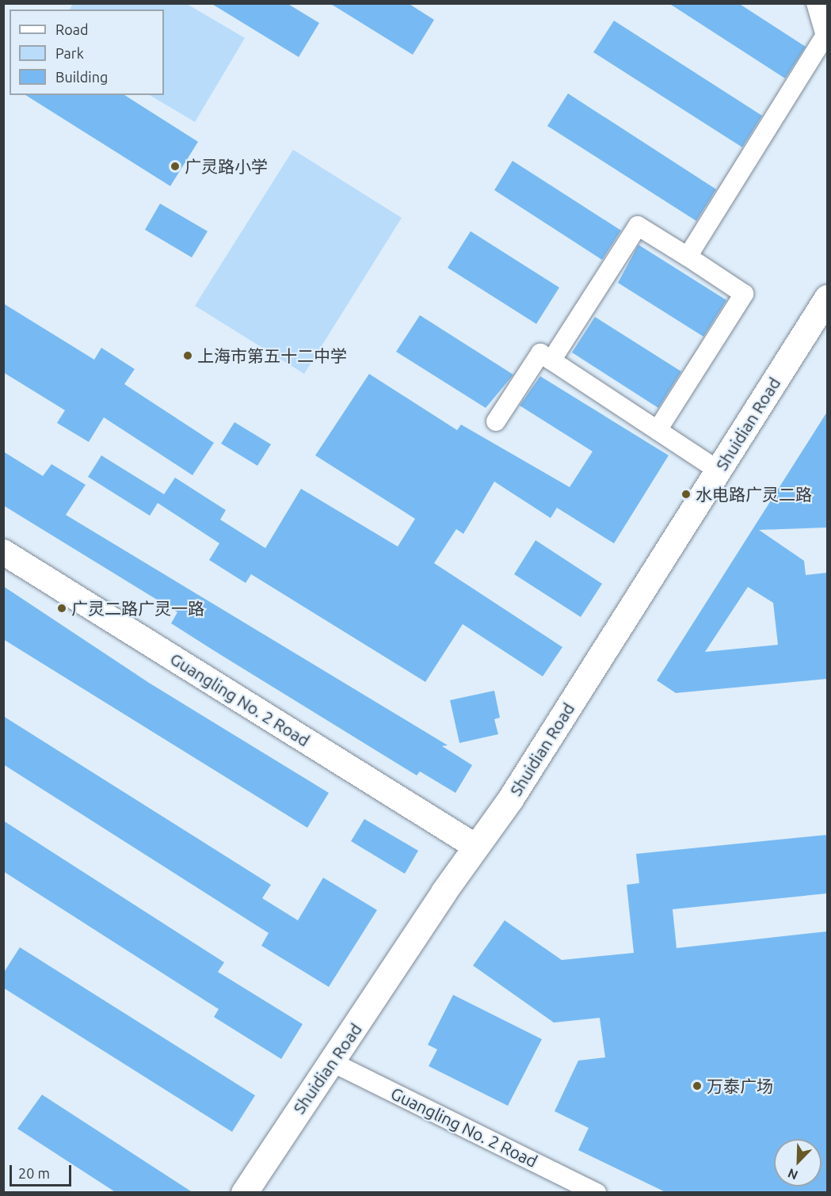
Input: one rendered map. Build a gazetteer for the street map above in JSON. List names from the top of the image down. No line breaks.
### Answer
{"streets":{"main road":["Shuidian Road"],"street":["Guangling No. 2 Road"]},"crossings":[["Shuidian Road","Guangling No. 2 Road"]],"places":["广灵路小学","上海市第五十二中学","水电路广灵二路","广灵二路广灵一路","万泰广场"],"legend":["Road","Park","Building"],"scale_bar":"20 m","north":"bottom left"}
